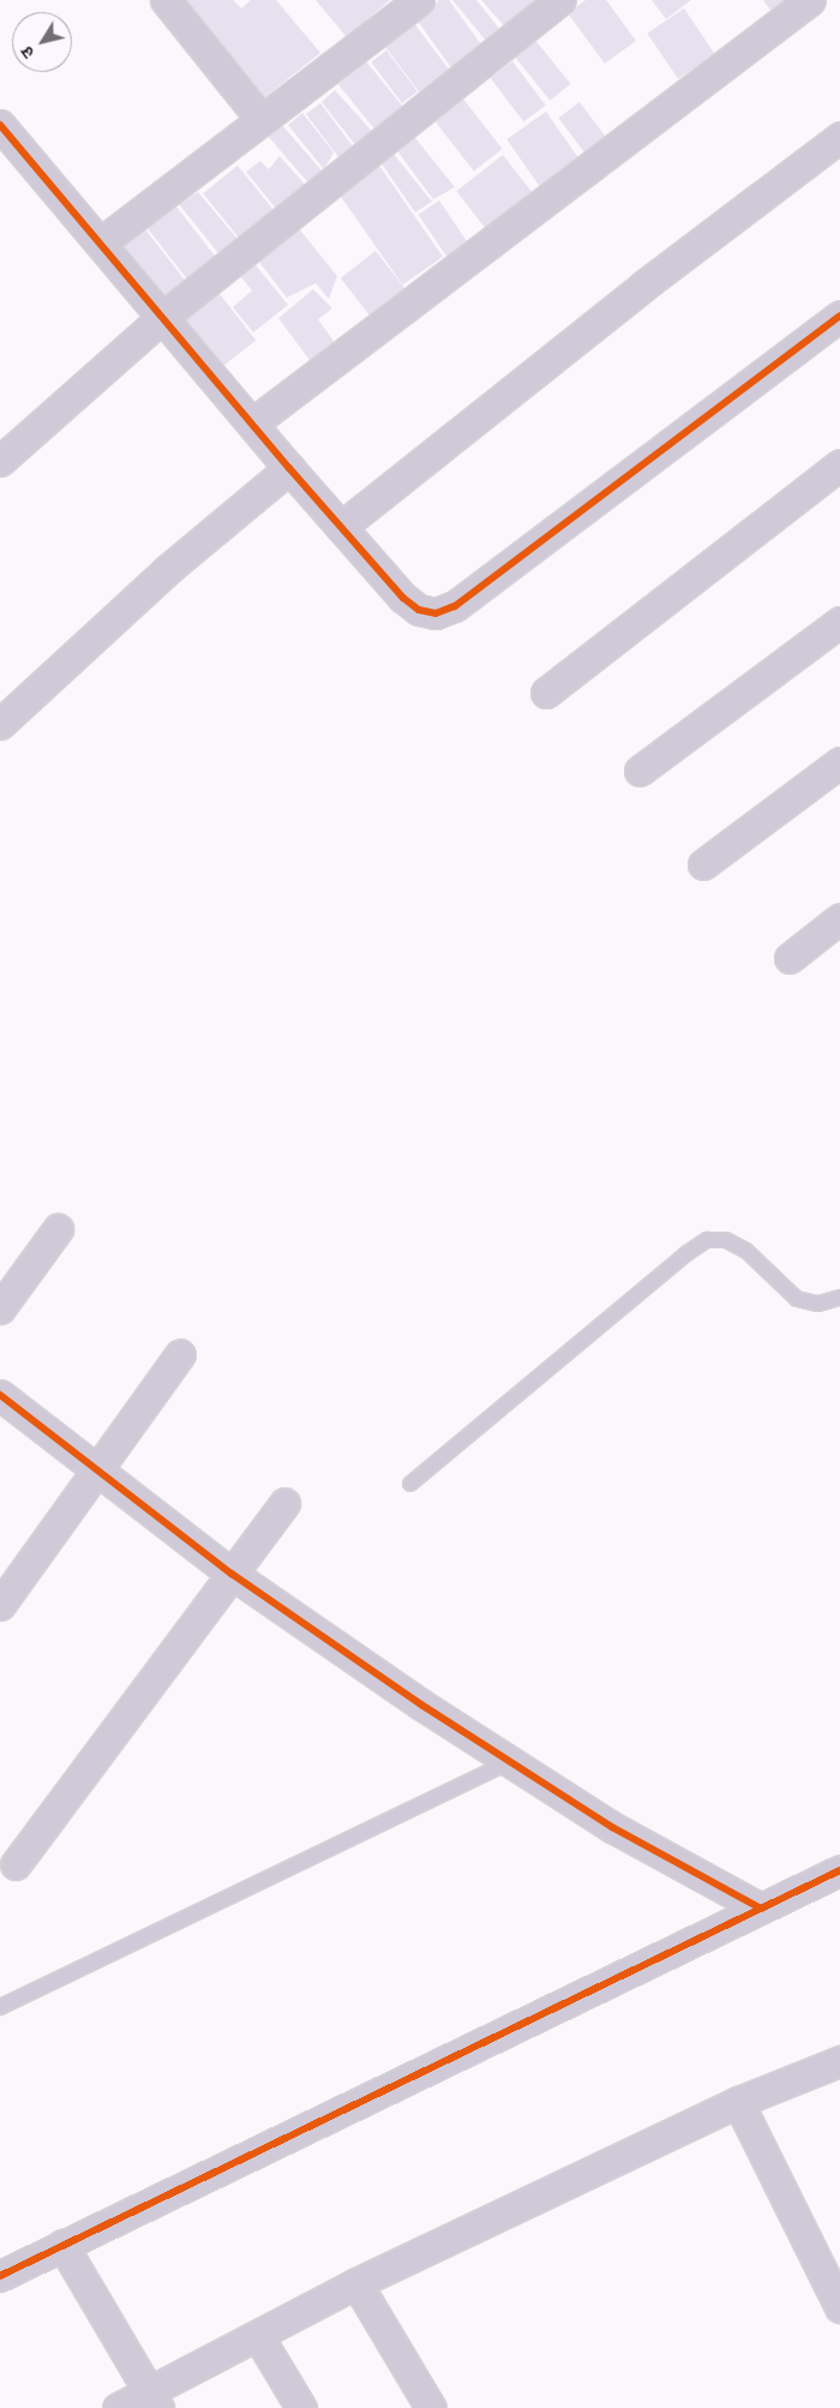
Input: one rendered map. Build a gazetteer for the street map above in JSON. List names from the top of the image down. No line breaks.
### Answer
{"north":"bottom left"}
